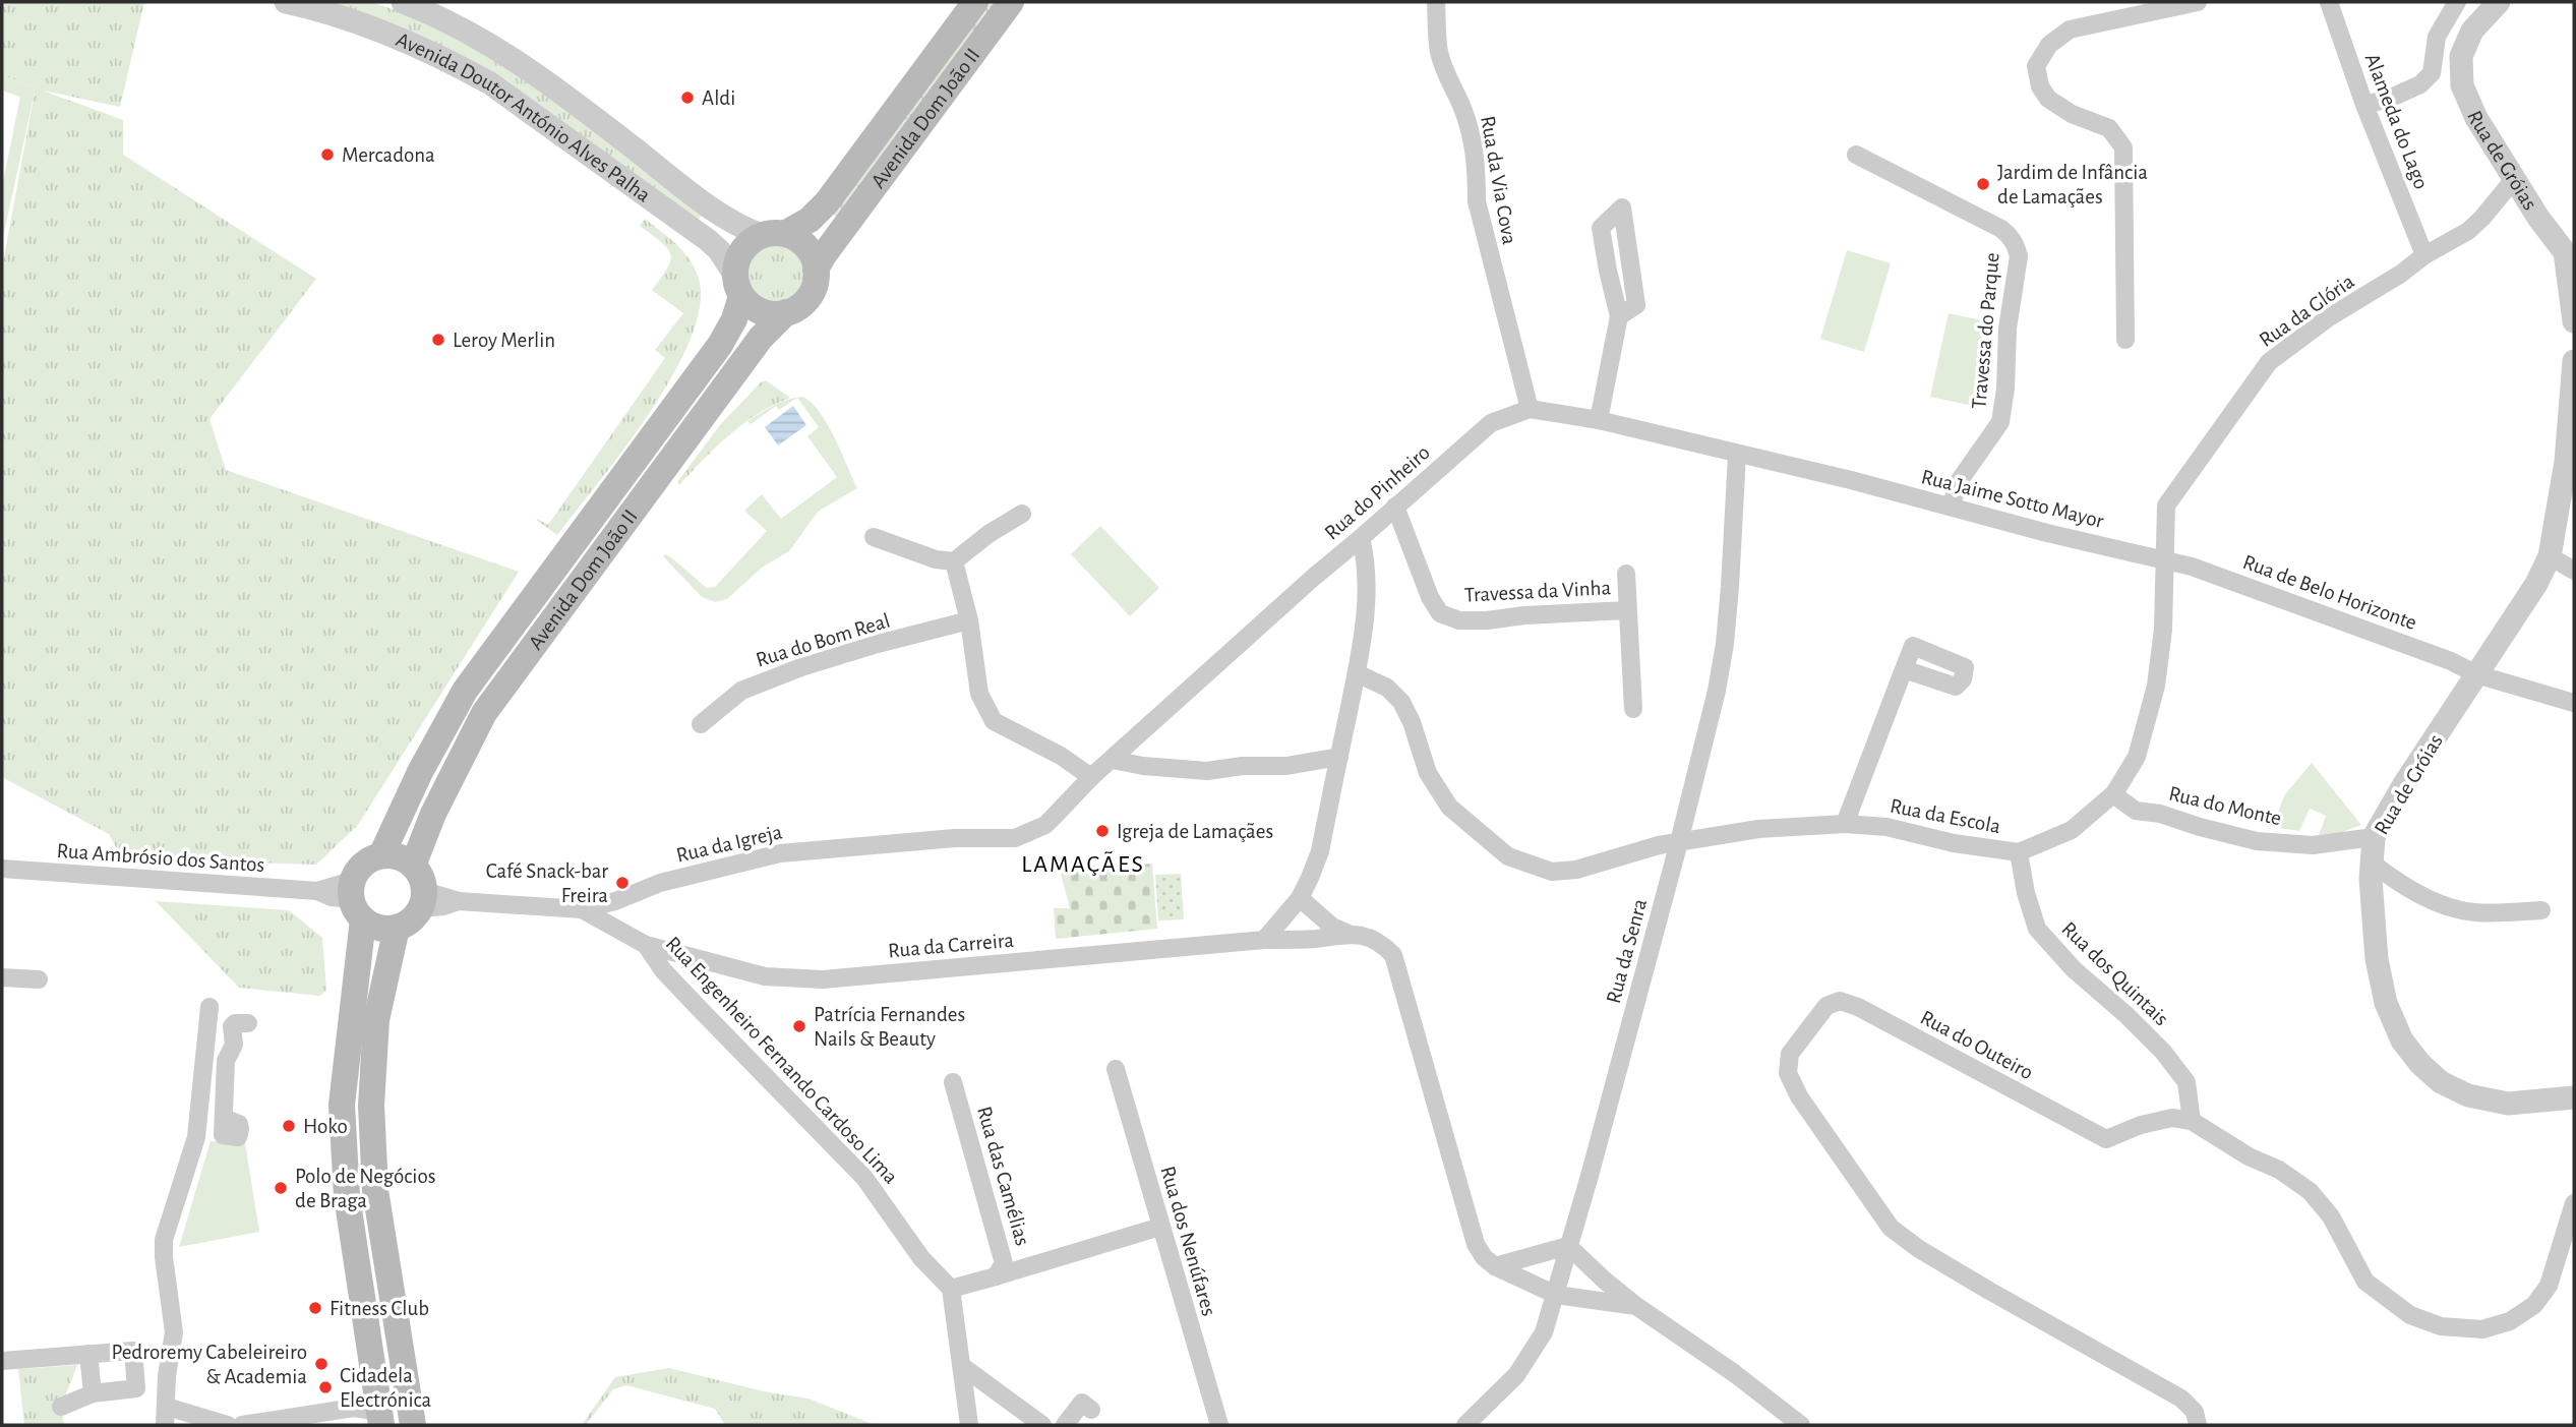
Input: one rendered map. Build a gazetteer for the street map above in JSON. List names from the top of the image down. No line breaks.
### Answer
{"streets":{"main road":["Avenida Dom João II"],"street":["Avenida Doutor António Alves Palha","Alameda do Lago","Rua de Gróias","Rua da Via Cova","Rua da Glória","Travessa do Parque","Rua do Pinheiro","Rua Jaime Sotto Mayor","Travessa da Vinha","Rua de Belo Horizonte","Rua do Bom Real","Rua do Monte","Rua da Escola","Rua da Igreja","Rua Ambrósio dos Santos","Rua da Carreira","Rua da Senra","Rua dos Quintais","Rua do Outeiro","Rua Engenheiro Fernando Cardoso Lima","Rua das Camélias","Rua dos Nenúfares"]},"crossings":[["Avenida Dom João II","Avenida Doutor António Alves Palha"],["Avenida Dom João II","Rua da Igreja"],["Avenida Dom João II","Rua Ambrósio dos Santos"],["Alameda do Lago","Rua da Glória"],["Rua de Gróias","Rua da Glória"],["Rua de Gróias","Rua de Belo Horizonte"],["Rua de Gróias","Rua do Monte"],["Rua da Via Cova","Rua do Pinheiro"],["Rua da Glória","Rua Jaime Sotto Mayor"],["Rua da Glória","Rua de Belo Horizonte"],["Rua da Glória","Rua da Escola"],["Travessa do Parque","Rua Jaime Sotto Mayor"],["Rua do Pinheiro","Rua Jaime Sotto Mayor"],["Rua do Pinheiro","Travessa da Vinha"],["Rua do Pinheiro","Rua da Igreja"],["Rua do Pinheiro","Rua da Senra"],["Rua Jaime Sotto Mayor","Rua de Belo Horizonte"],["Rua Jaime Sotto Mayor","Rua da Escola"],["Rua de Belo Horizonte","Rua da Escola"],["Rua do Monte","Rua da Escola"],["Rua da Escola","Rua da Senra"],["Rua da Escola","Rua dos Quintais"],["Rua da Igreja","Rua Ambrósio dos Santos"],["Rua da Igreja","Rua Engenheiro Fernando Cardoso Lima"],["Rua da Carreira","Rua Engenheiro Fernando Cardoso Lima"],["Rua dos Quintais","Rua do Outeiro"]],"districts":["LAMAÇÃES"],"places":["Aldi","Mercadona","Jardim de Infância de Lamaçães","Leroy Merlin","Igreja de Lamaçães","Café Snack-bar Freira","Patrícia Fernandes Nails & Beauty","Hoko","Polo de Negócios de Braga","Fitness Club","Pedroremy Cabeleireiro & Academia","Cidadela Electrónica"]}
